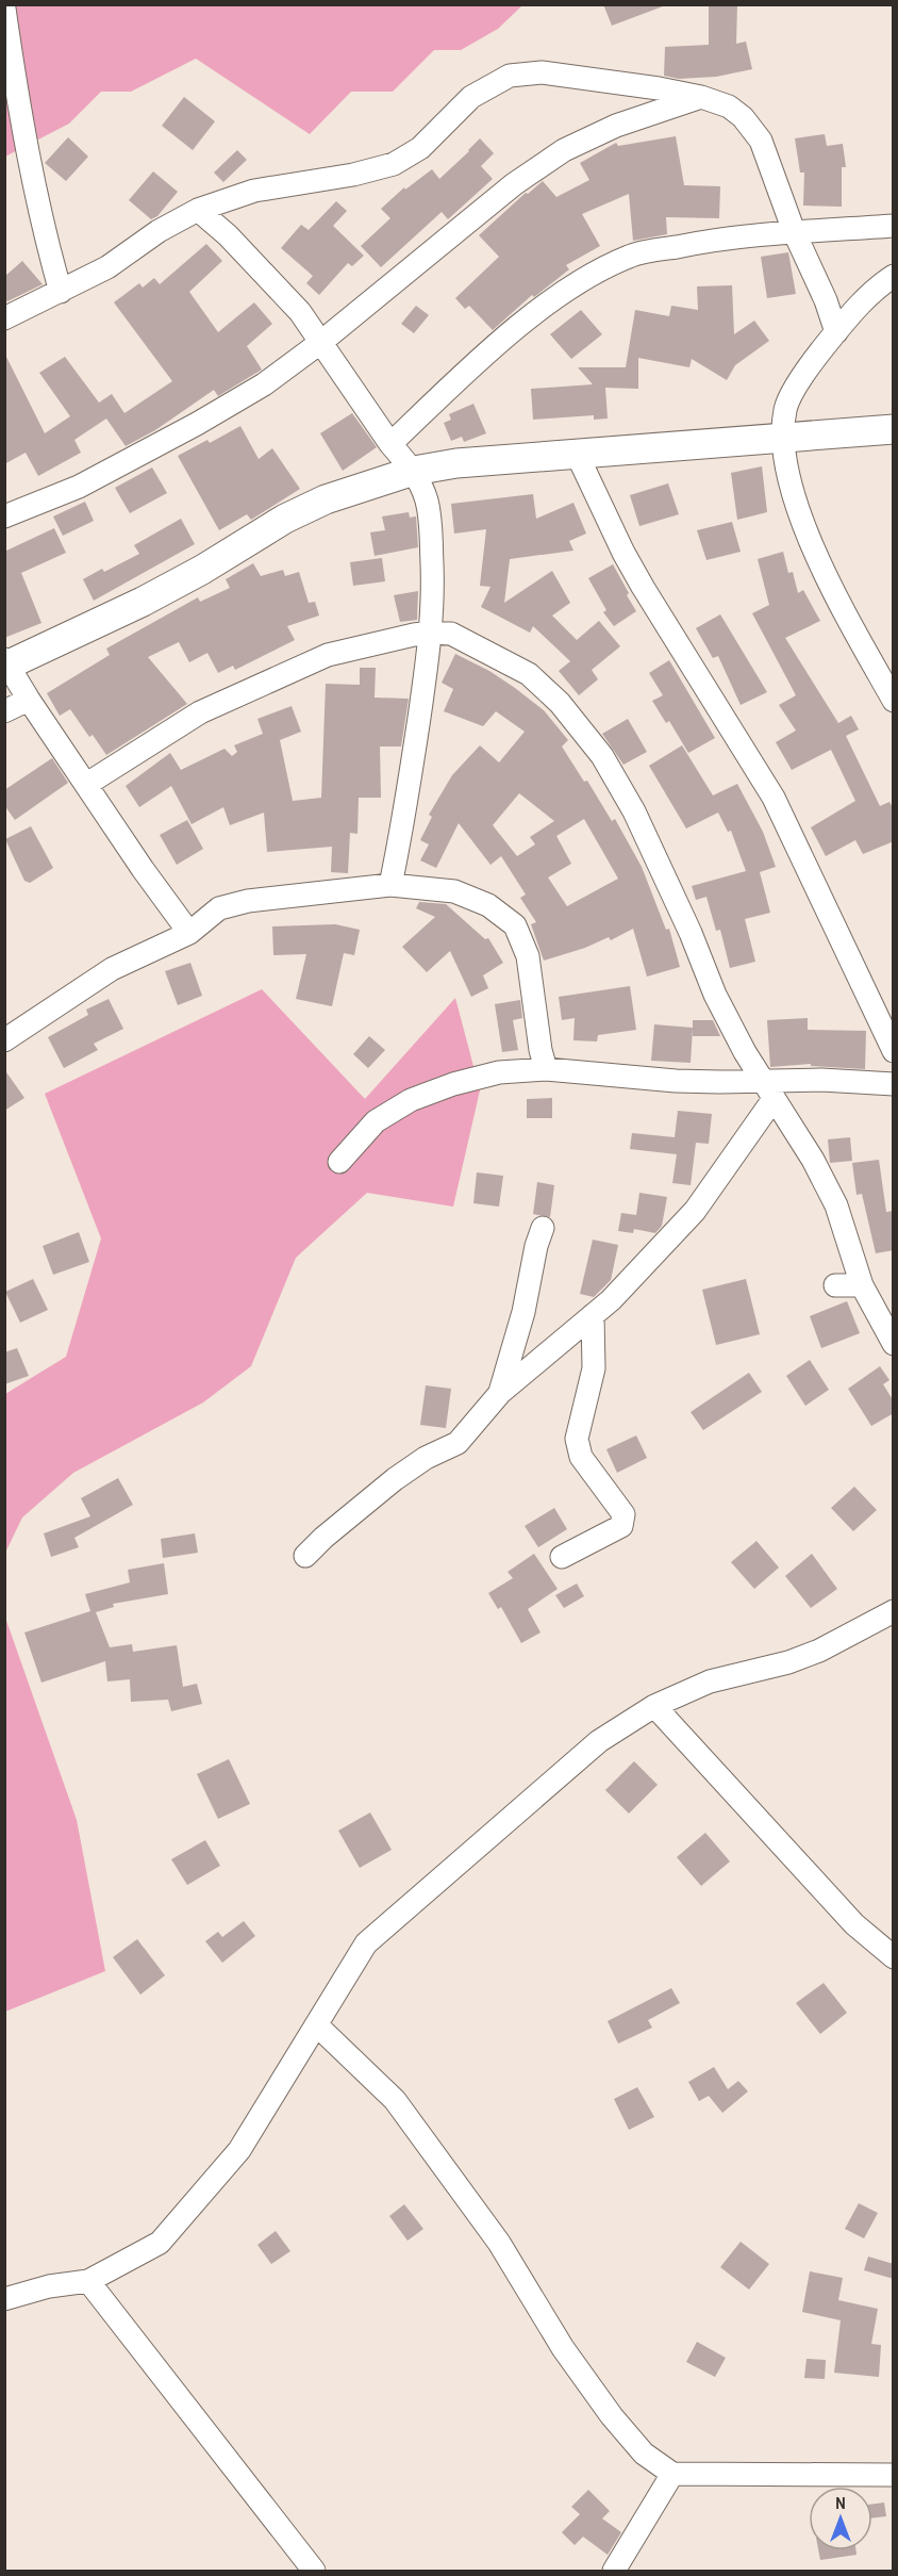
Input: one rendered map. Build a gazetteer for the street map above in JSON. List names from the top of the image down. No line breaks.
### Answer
{"north":"top"}
